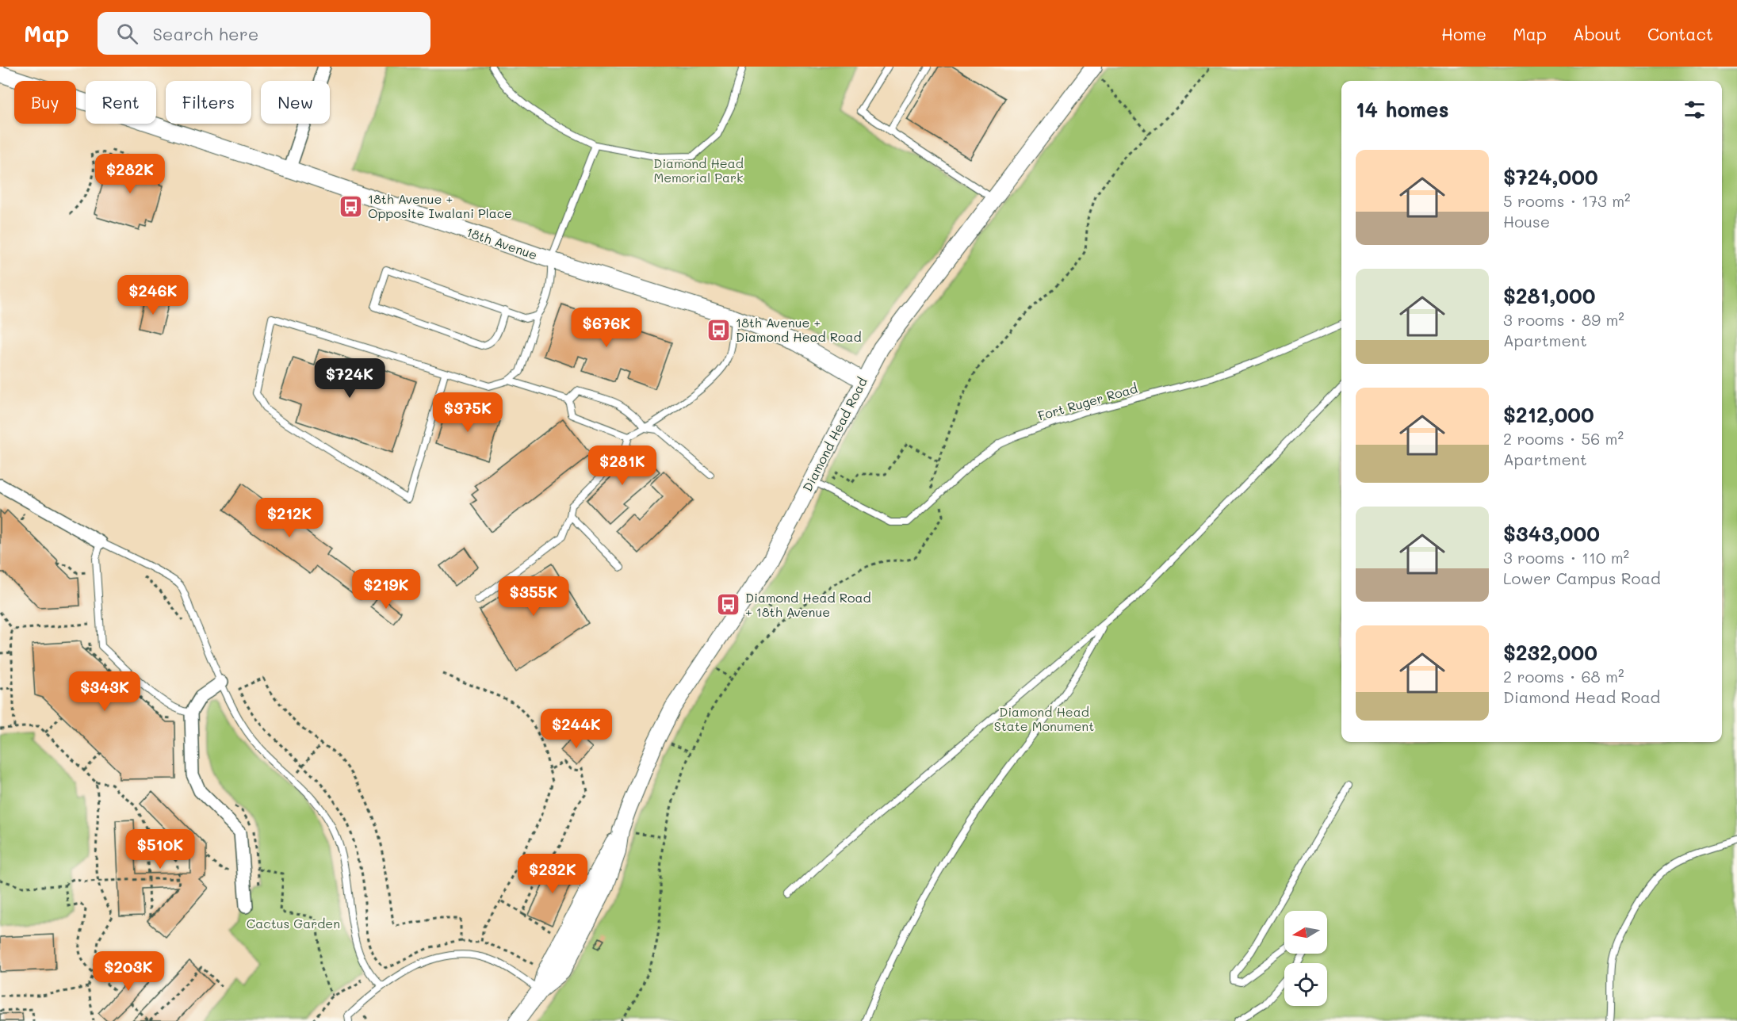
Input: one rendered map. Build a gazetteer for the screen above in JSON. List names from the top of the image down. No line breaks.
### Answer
{"streets":{"street":["18th Avenue","Diamond Head Road"],"lane":["Fort Ruger Road"]},"crossings":[["18th Avenue","Diamond Head Road"],["Fort Ruger Road","Diamond Head Road"]],"parks":["Diamond Head Memorial Park","Diamond Head State Monument","Cactus Garden"],"places":{"bus stop":["18th Avenue + Opposite Iwalani Place","18th Avenue + Diamond Head Road","Diamond Head Road + 18th Avenue"]},"north":"left","page":{"header":"Map","search":"Search here","nav":["Home","Map","About","Contact"],"chip":["Buy","Rent","Filters","New"],"heading":"14 homes","list":[{"name":"$724,000","note":"5 rooms · 173 m² · House"},{"name":"$281,000","note":"3 rooms · 89 m² · Apartment"},{"name":"$212,000","note":"2 rooms · 56 m² · Apartment"},{"name":"$343,000","note":"3 rooms · 110 m² · Lower Campus Road"},{"name":"$232,000","note":"2 rooms · 68 m² · Diamond Head Road"}],"price":["$282K","$246K","$676K","$724K","$375K","$281K","$212K","$219K","$355K","$343K","$244K","$510K","$232K","$203K"]}}
